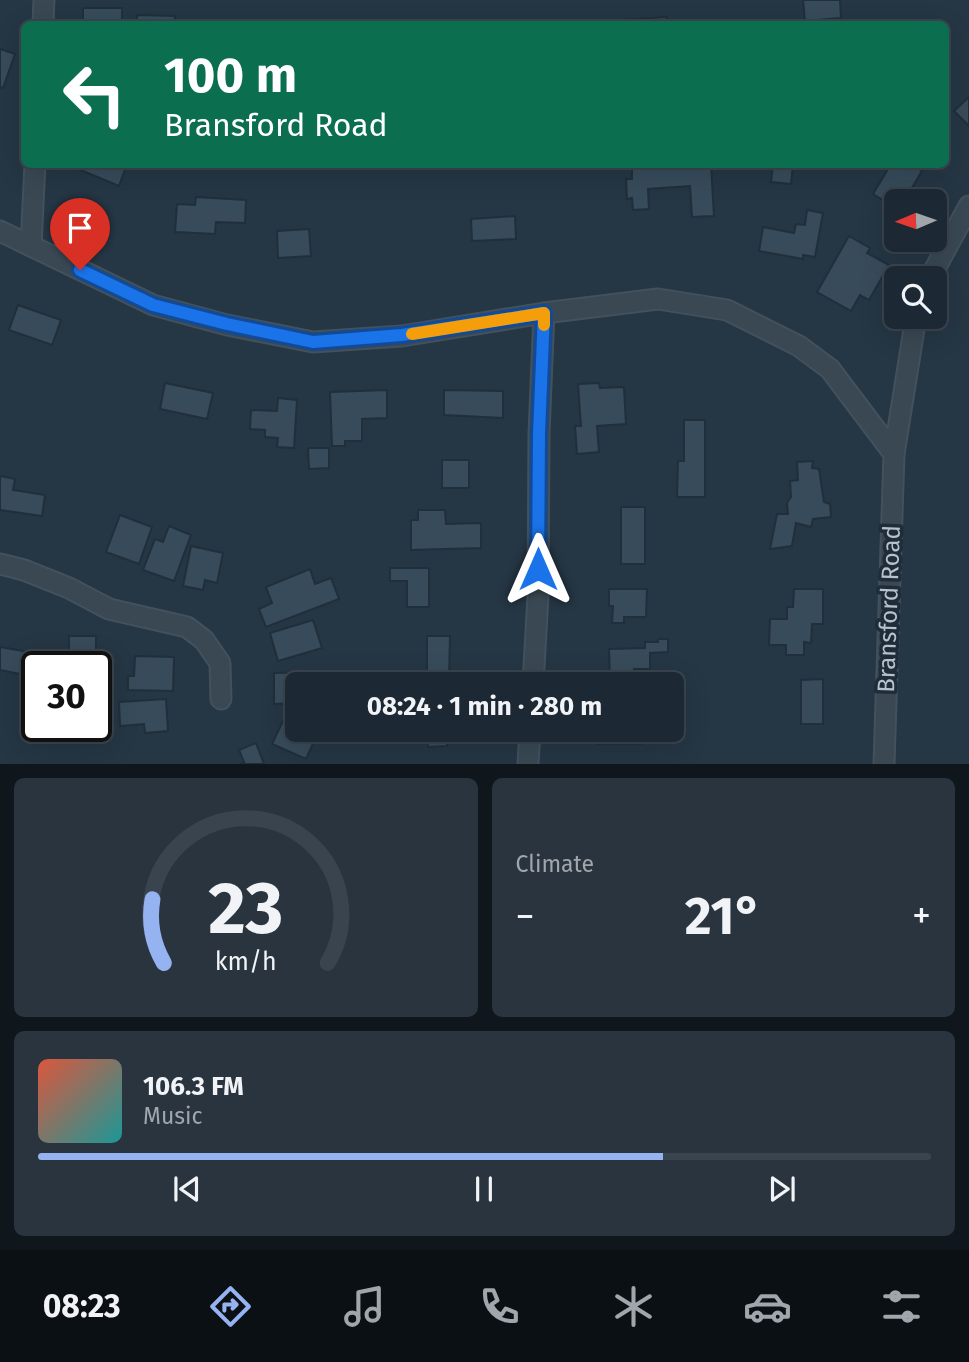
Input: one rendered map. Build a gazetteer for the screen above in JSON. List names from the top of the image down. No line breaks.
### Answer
{"streets":{"street":["Bransford Road"]},"north":"left","page":{"turn":["100 m","Bransford Road"],"limit":"30","trip":"08:24 · 1 min · 280 m","tile":"Climate","heat":["−","21°","+"],"song":["106.3 FM","Music"],"tabs":"08:23","gauge":["23","km/h"]}}
